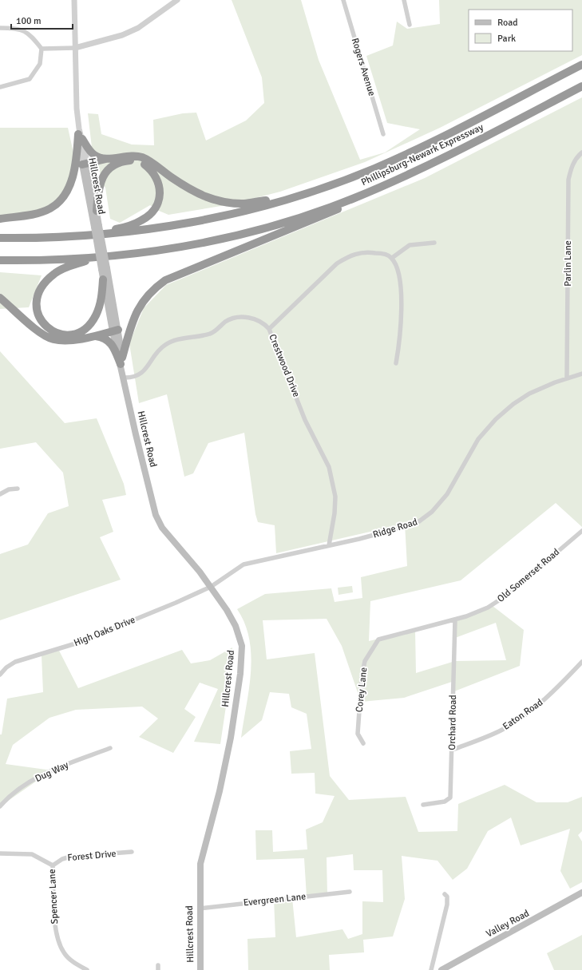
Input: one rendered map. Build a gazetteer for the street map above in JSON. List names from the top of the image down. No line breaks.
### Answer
{"streets":{"highway":["Phillipsburg-Newark Expressway"],"main road":["Hillcrest Road","Valley Road"],"street":["Rogers Avenue","Parlin Lane","Crestwood Drive","Ridge Road","Old Somerset Road","High Oaks Drive","Corey Lane","Eaton Road","Orchard Road","Dug Way","Forest Drive","Spencer Lane","Evergreen Lane"]},"crossings":[["Hillcrest Road","Crestwood Drive"],["Hillcrest Road","Ridge Road"],["Hillcrest Road","High Oaks Drive"],["Hillcrest Road","Evergreen Lane"],["Parlin Lane","Ridge Road"],["Crestwood Drive","Ridge Road"],["Ridge Road","High Oaks Drive"],["Old Somerset Road","Corey Lane"],["Old Somerset Road","Orchard Road"],["Eaton Road","Orchard Road"],["Forest Drive","Spencer Lane"]],"legend":["Road","Park"],"scale_bar":"100 m"}
